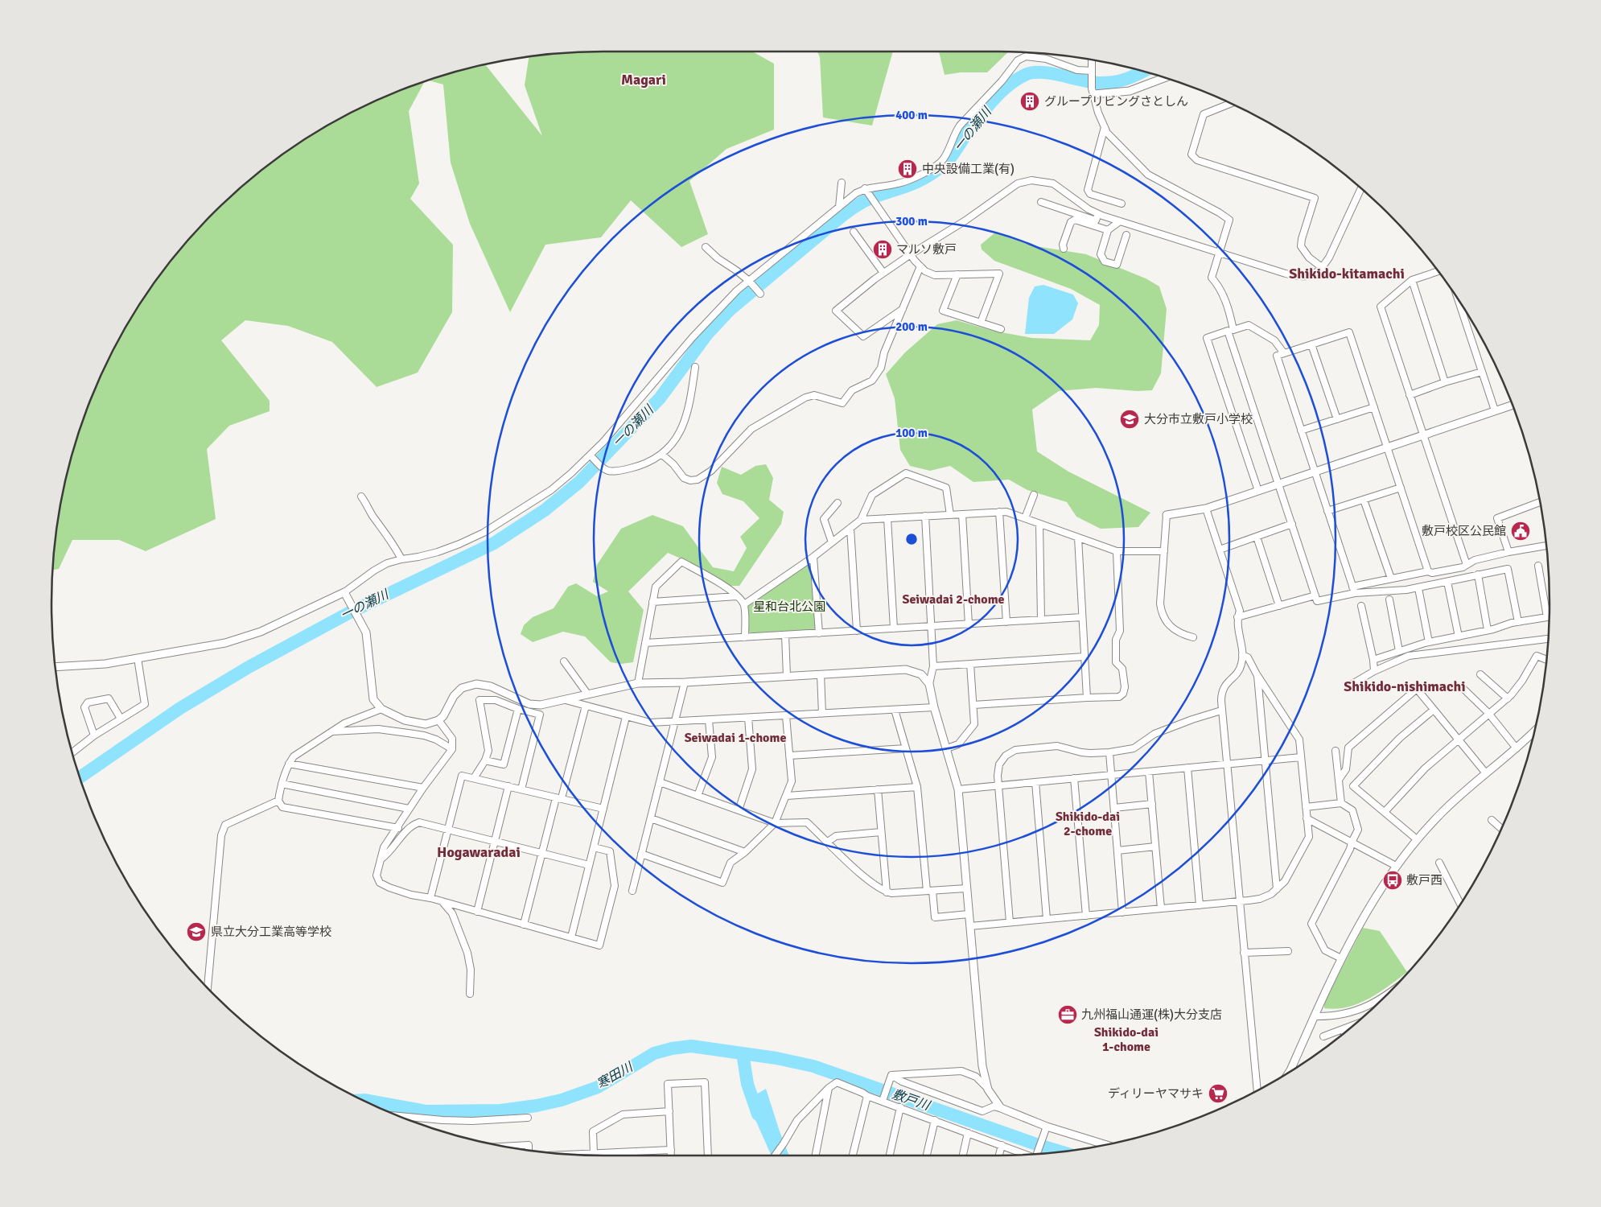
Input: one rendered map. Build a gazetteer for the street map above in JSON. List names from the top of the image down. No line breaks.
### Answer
{"districts":["Magari","Shikido-kitamachi","Seiwadai 2-chome","Shikido-nishimachi","Seiwadai 1-chome","Shikido-dai 2-chome","Hogawaradai","Shikido-dai 1-chome"],"water":["一の瀬川","寒田川","敷戸川"],"parks":["星和台北公園"],"places":{"building":["グループリビングさとしん","中央設備工業(有)","マルソ敷戸"],"school or university":["大分市立敷戸小学校","県立大分工業高等学校"],"public building":["敷戸校区公民館"],"bus stop":["敷戸西"],"office":["九州福山通運(株)大分支店"],"supermarket":["ディリーヤマサキ"]},"rings":["400 m","300 m","200 m","100 m"]}
